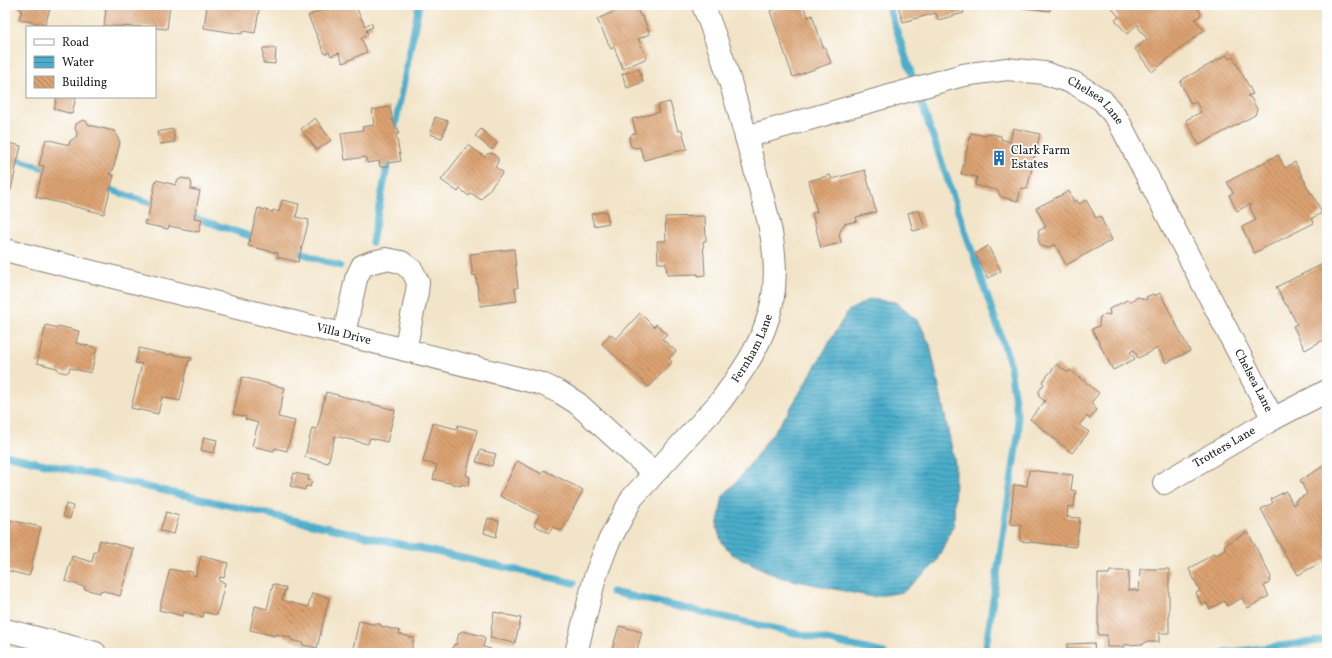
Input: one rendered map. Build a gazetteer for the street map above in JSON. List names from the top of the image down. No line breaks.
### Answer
{"streets":{"street":["Chelsea Lane","Villa Drive","Fernham Lane","Trotters Lane"]},"crossings":[["Chelsea Lane","Fernham Lane"],["Chelsea Lane","Trotters Lane"],["Villa Drive","Fernham Lane"]],"places":{"building":["Clark Farm Estates"]},"legend":["Road","Water","Building"]}
